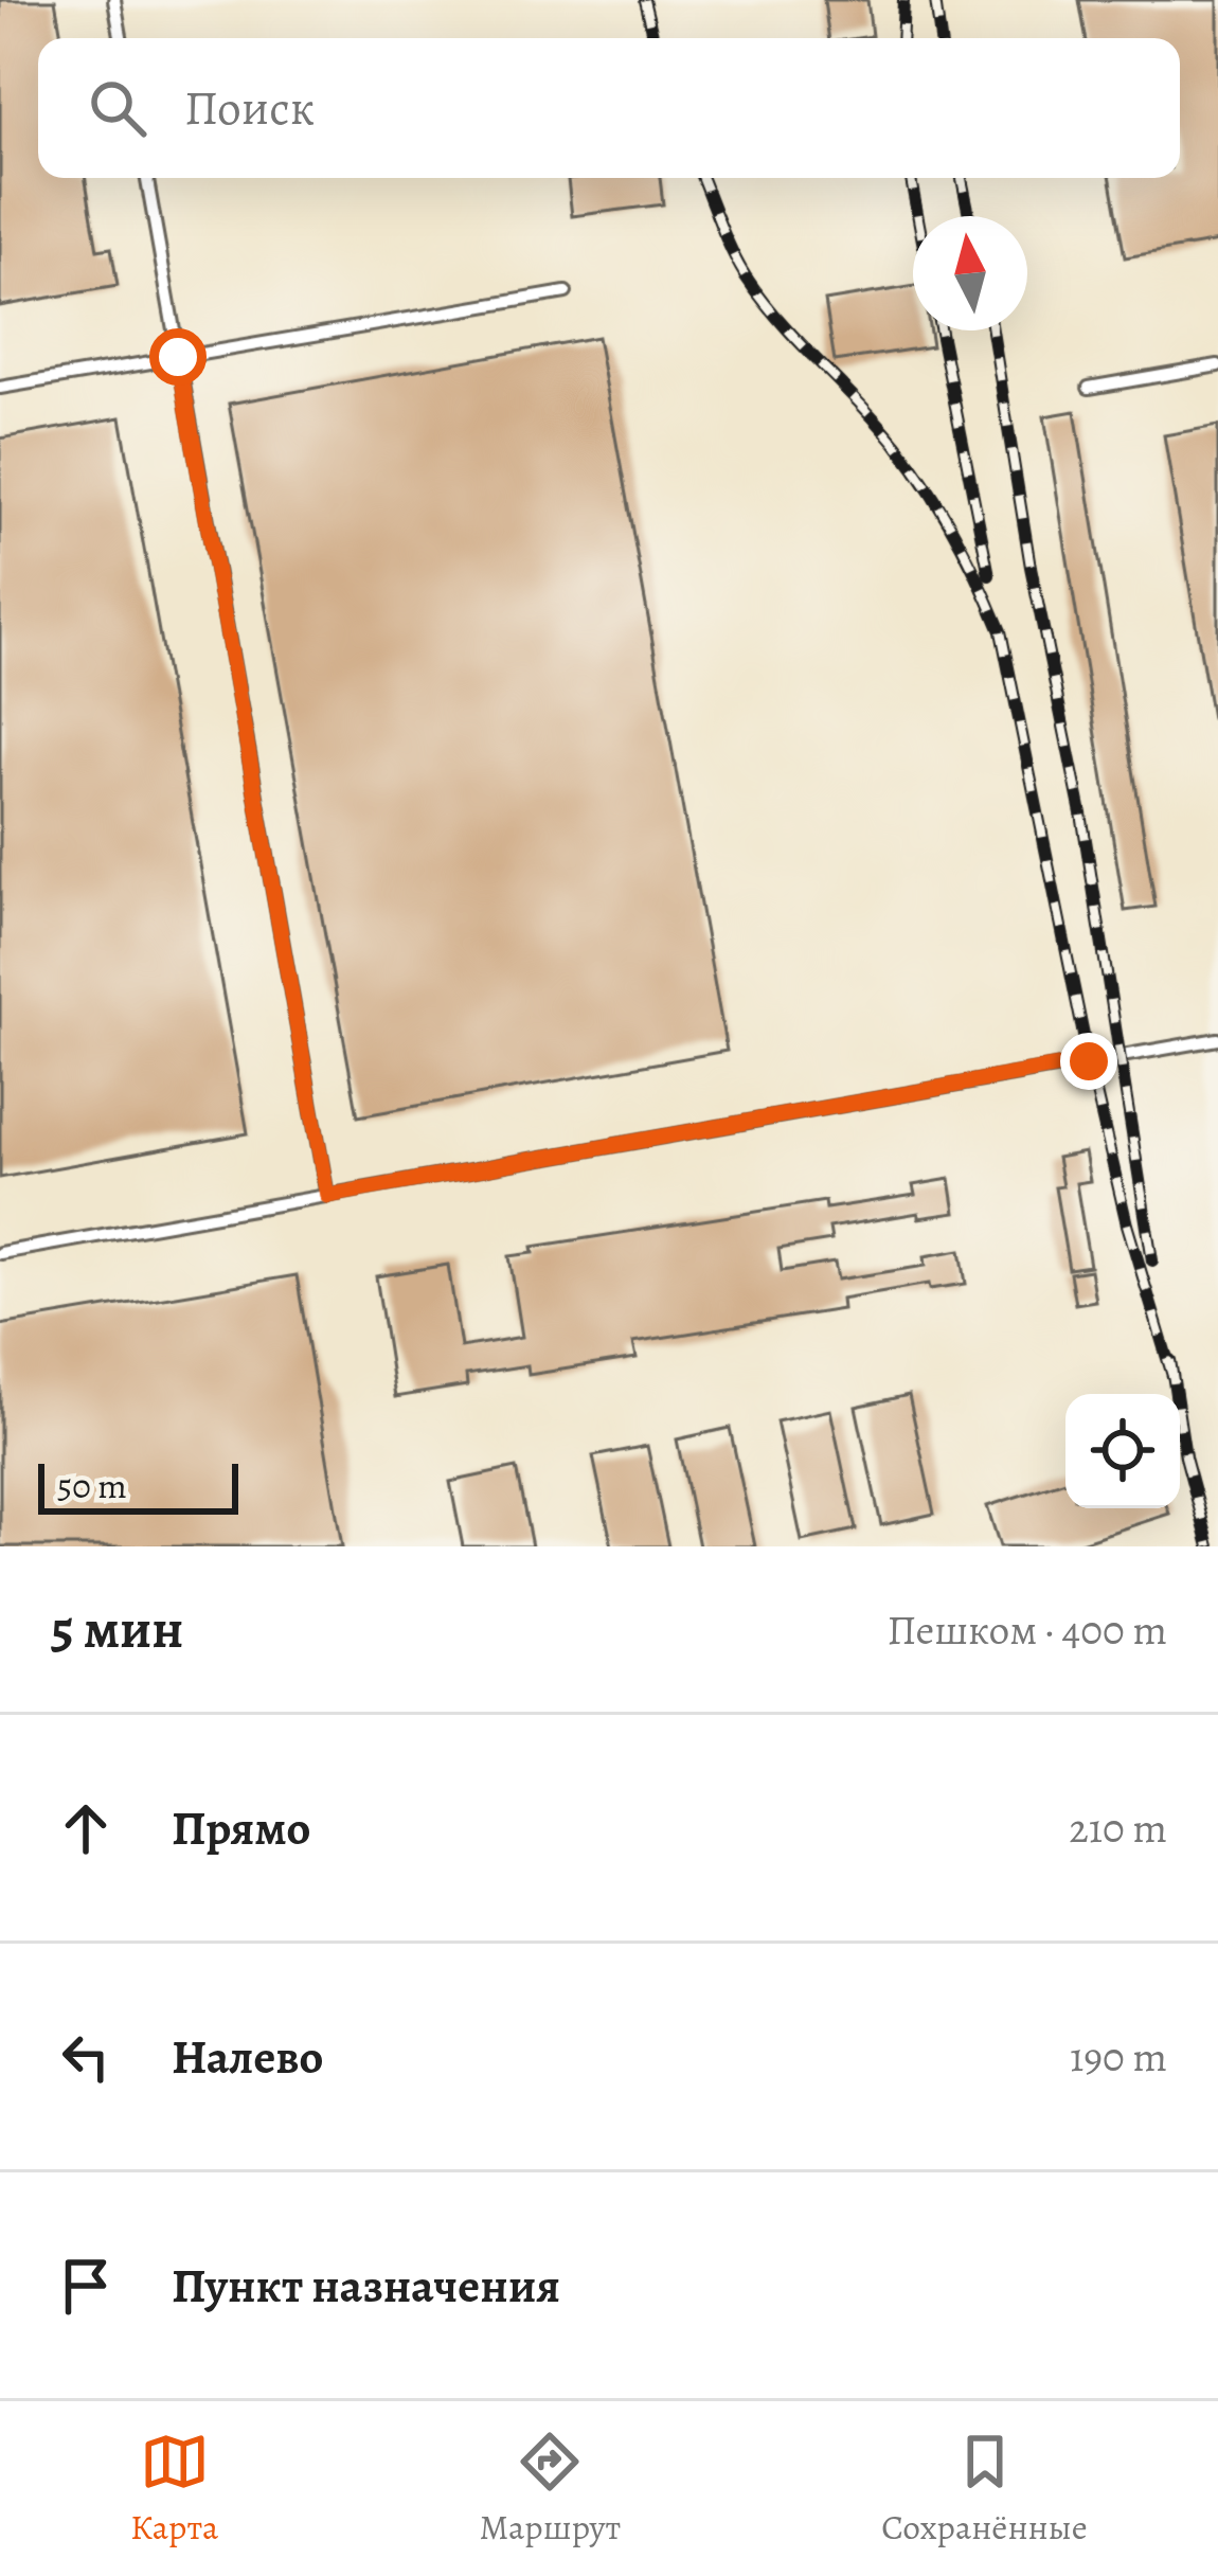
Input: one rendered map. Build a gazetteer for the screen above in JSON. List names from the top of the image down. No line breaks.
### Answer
{"scale_bar":"50 m","north":"top","page":{"search":"Поиск","scale":"50 m","heading":["5 мин","Пешком · 400 m"],"list":[["Прямо","210 m"],["Налево","190 m"],"Пункт назначения"],"nav":["Карта","Маршрут","Сохранённые"]}}
